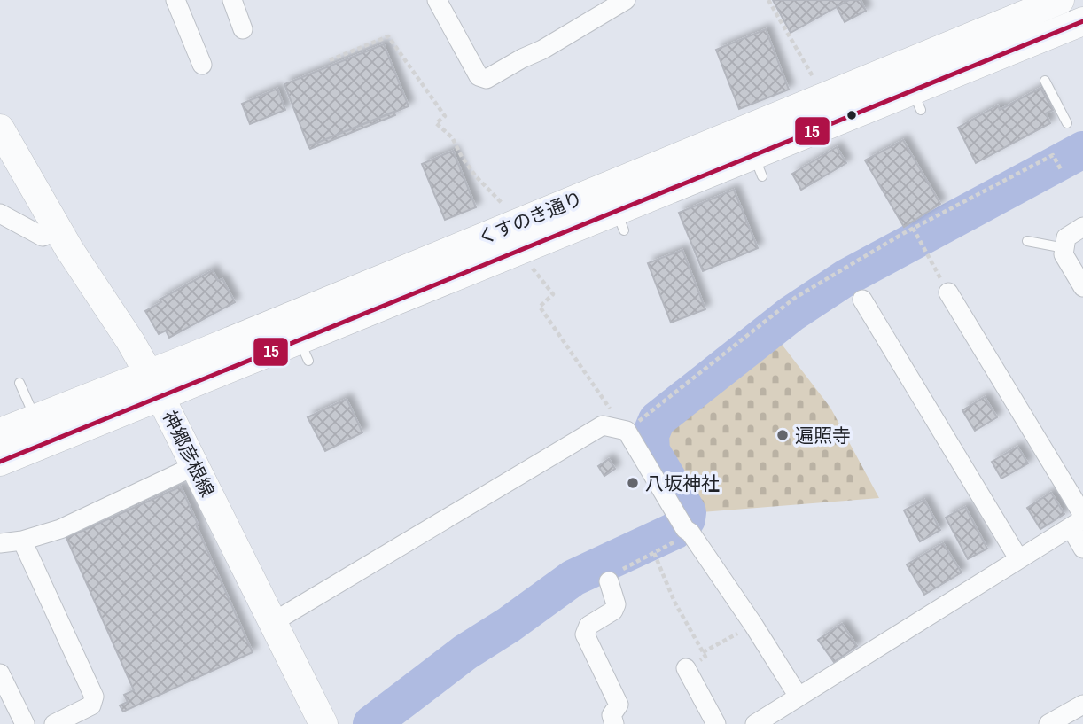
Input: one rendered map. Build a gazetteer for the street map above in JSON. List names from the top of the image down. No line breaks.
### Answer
{"streets":{"main road":["くすのき通り","神郷彦根線"]},"crossings":[["くすのき通り","神郷彦根線"]],"places":["遍照寺","八坂神社"],"lines":["transit line 15"]}
